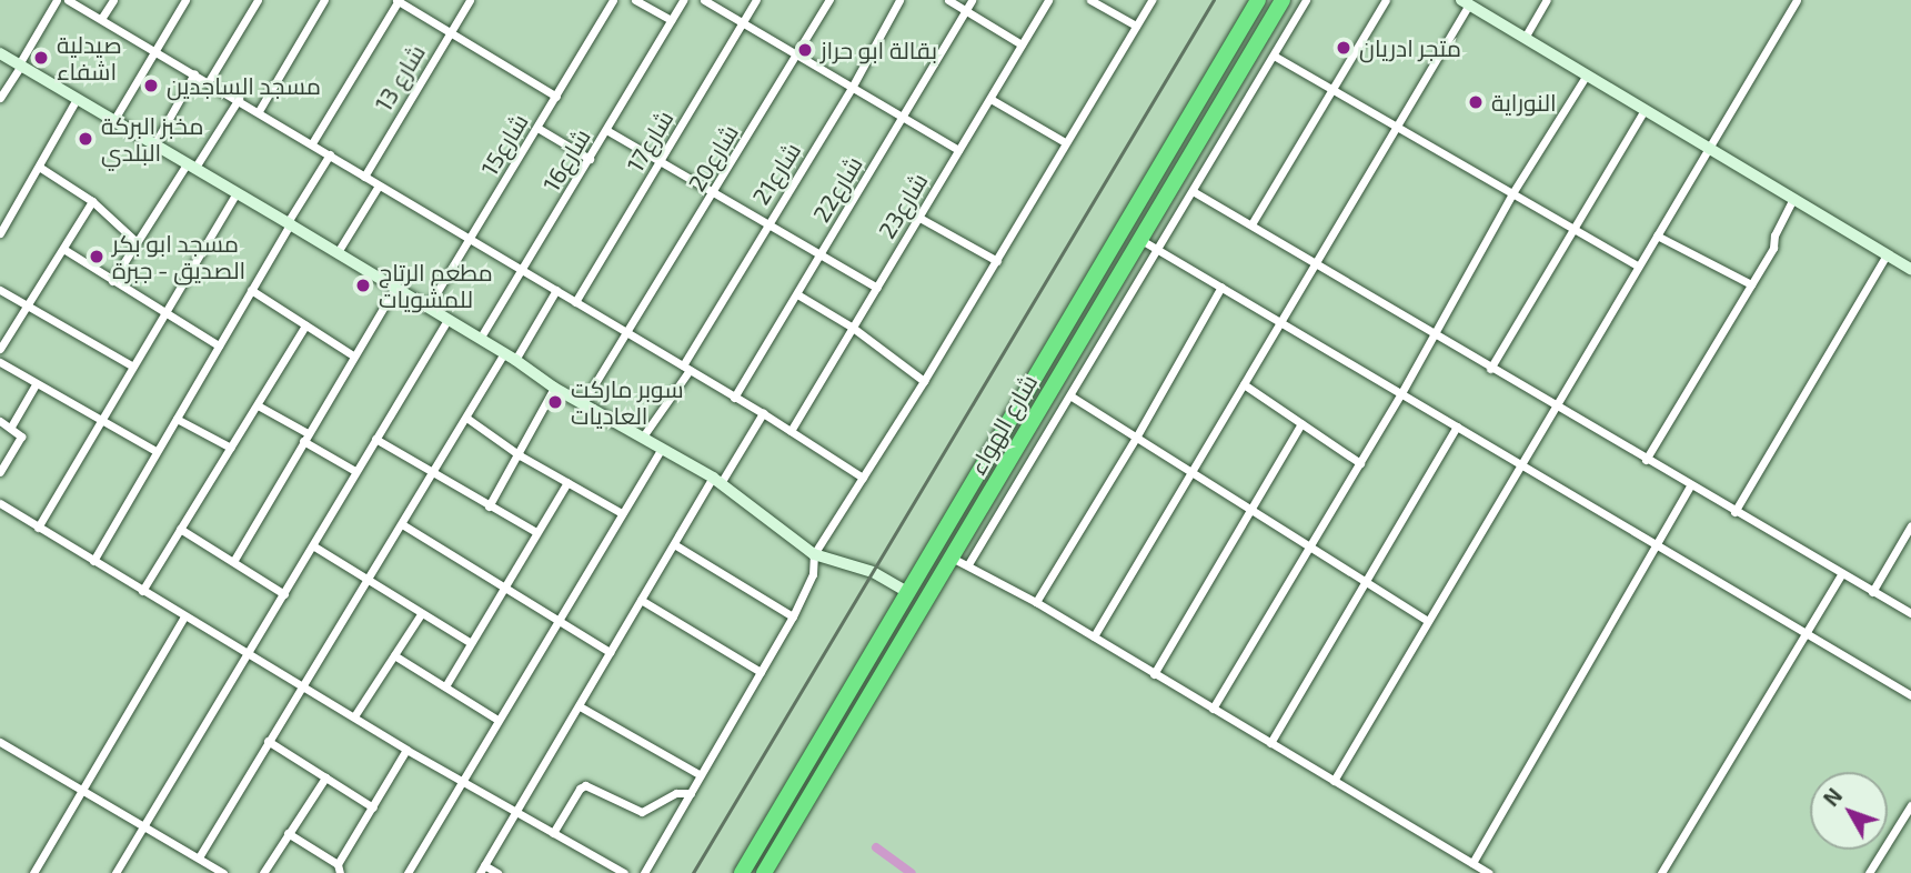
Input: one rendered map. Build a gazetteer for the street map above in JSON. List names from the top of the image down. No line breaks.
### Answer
{"streets":{"highway":["شارع الهواء"],"street":["شارع 13","شارع17","شارع15","شارع20","شارع16","شارع21","شارع22","شارع23"]},"places":["متجر ادريان","بقالة ابو حراز","صيدلية اشفاء","مسجد الساجدين","النوراية","مخبز البركة البلدي","مسجد ابو بكر الصديق - جبرة","مطعم الرتاج للمشويات","سوبر ماركت العاديات"],"north":"top left"}
